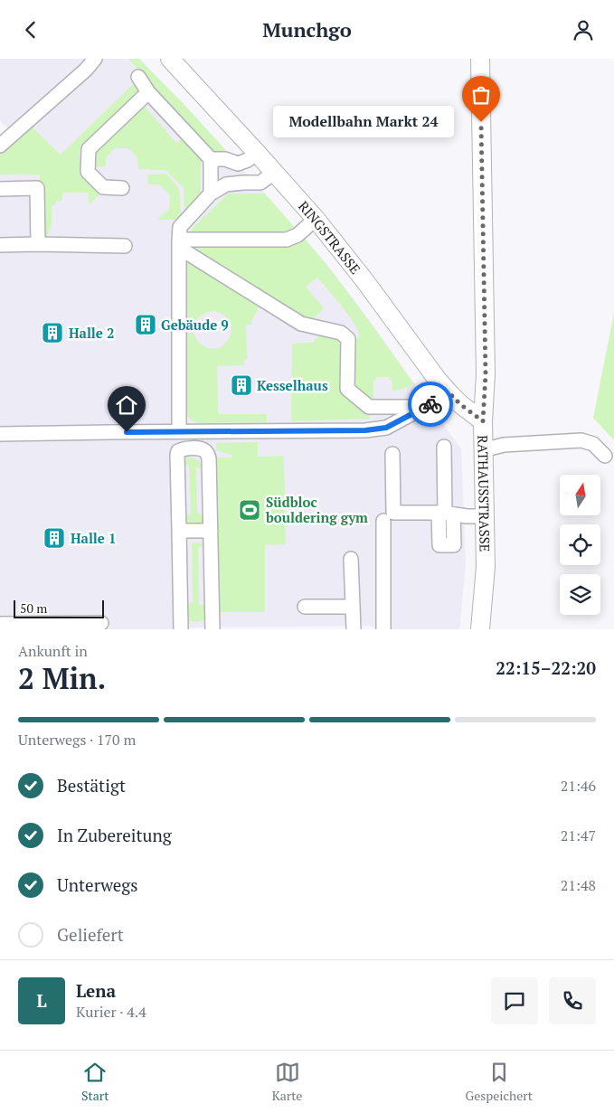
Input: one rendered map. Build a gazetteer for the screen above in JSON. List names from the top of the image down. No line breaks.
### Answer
{"streets":{"main road":["RINGSTRASSE","RATHAUSSTRASSE"]},"crossings":[["RINGSTRASSE","RATHAUSSTRASSE"]],"places":{"other":["Modellbahn Markt 24"],"building":["Gebäude 9","Halle 2","Kesselhaus","Halle 1"],"sports":["Südbloc bouldering gym"]},"scale_bar":"50 m","north":"top","page":{"header":"Munchgo","bubble":"Modellbahn Markt 24","scale":"50 m","heading":["2 Min.","Ankunft in","22:15–22:20"],"panel":["Lena","Kurier · 4.4"],"bar":"Unterwegs · 170 m","list":[["Bestätigt","21:46"],["In Zubereitung","21:47"],["Unterwegs","21:48"],"Geliefert"],"round":"L","tabs":["Start","Karte","Gespeichert"]}}
